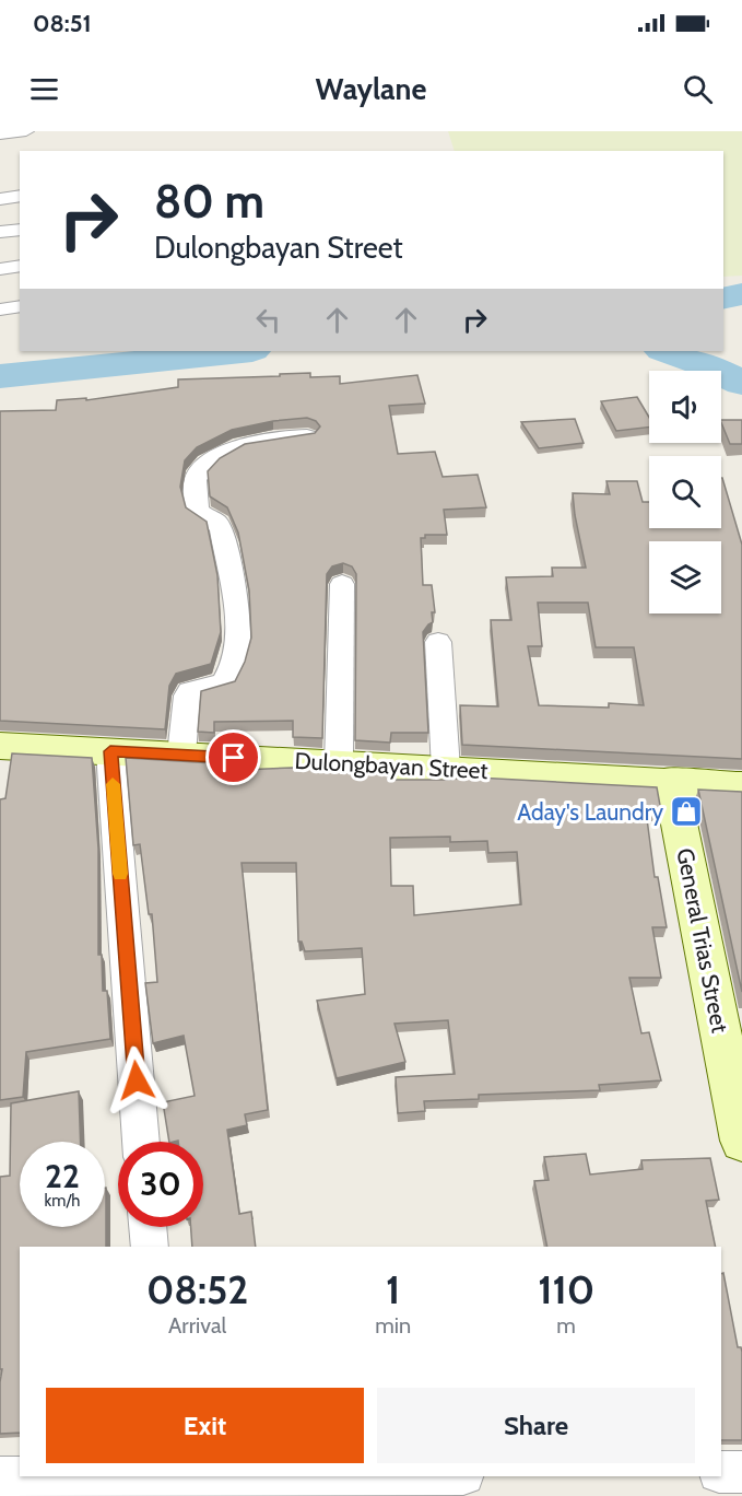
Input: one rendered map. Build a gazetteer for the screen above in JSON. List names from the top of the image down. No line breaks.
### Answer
{"streets":{"street":["Dulongbayan Street","General Trias Street"]},"crossings":[["Dulongbayan Street","General Trias Street"]],"places":{"shop":["Aday's Laundry"]},"page":{"status":"08:51","header":"Waylane","turn":["80 m","Dulongbayan Street"],"speed":"22 km/h","limit":"30","eta":["08:52","Arrival","1","min","110","m"],"buttons":["Exit","Share"]}}
